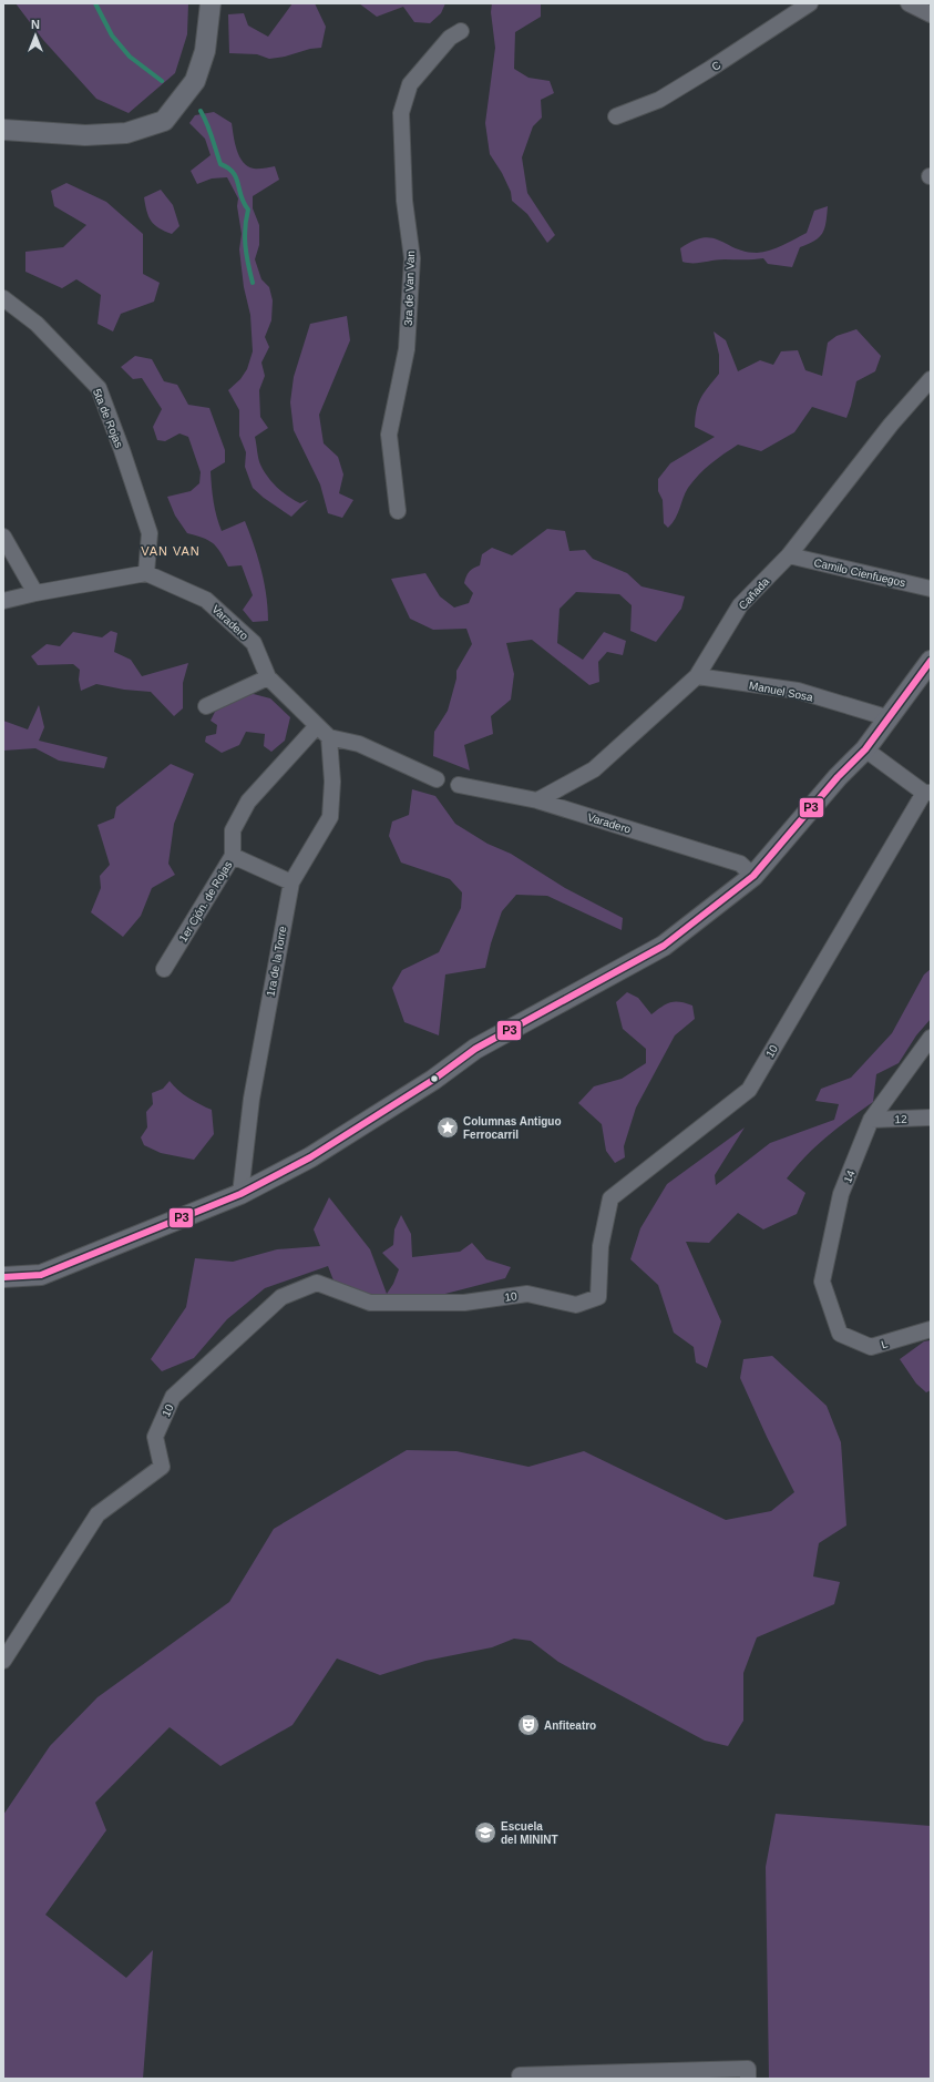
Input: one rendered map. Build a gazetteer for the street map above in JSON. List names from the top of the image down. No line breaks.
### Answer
{"streets":{"street":["C","3ra de Van Van","5ta de Rojas","Camilo Cienfuegos","Cañada","Varadero","Manuel Sosa","1er Cjón. de Rojas","1ra de la Torre","10","12","14","L"]},"crossings":[["5ta de Rojas","Varadero"],["Camilo Cienfuegos","Cañada"],["Cañada","Varadero"],["Cañada","Manuel Sosa"],["Varadero","1er Cjón. de Rojas"],["Varadero","1ra de la Torre"],["12","14"],["14","L"]],"districts":["VAN VAN"],"places":{"place":["Columnas Antiguo Ferrocarril"],"theatre":["Anfiteatro"],"school or university":["Escuela del MININT"]},"lines":["transit line P3"],"north":"top"}
